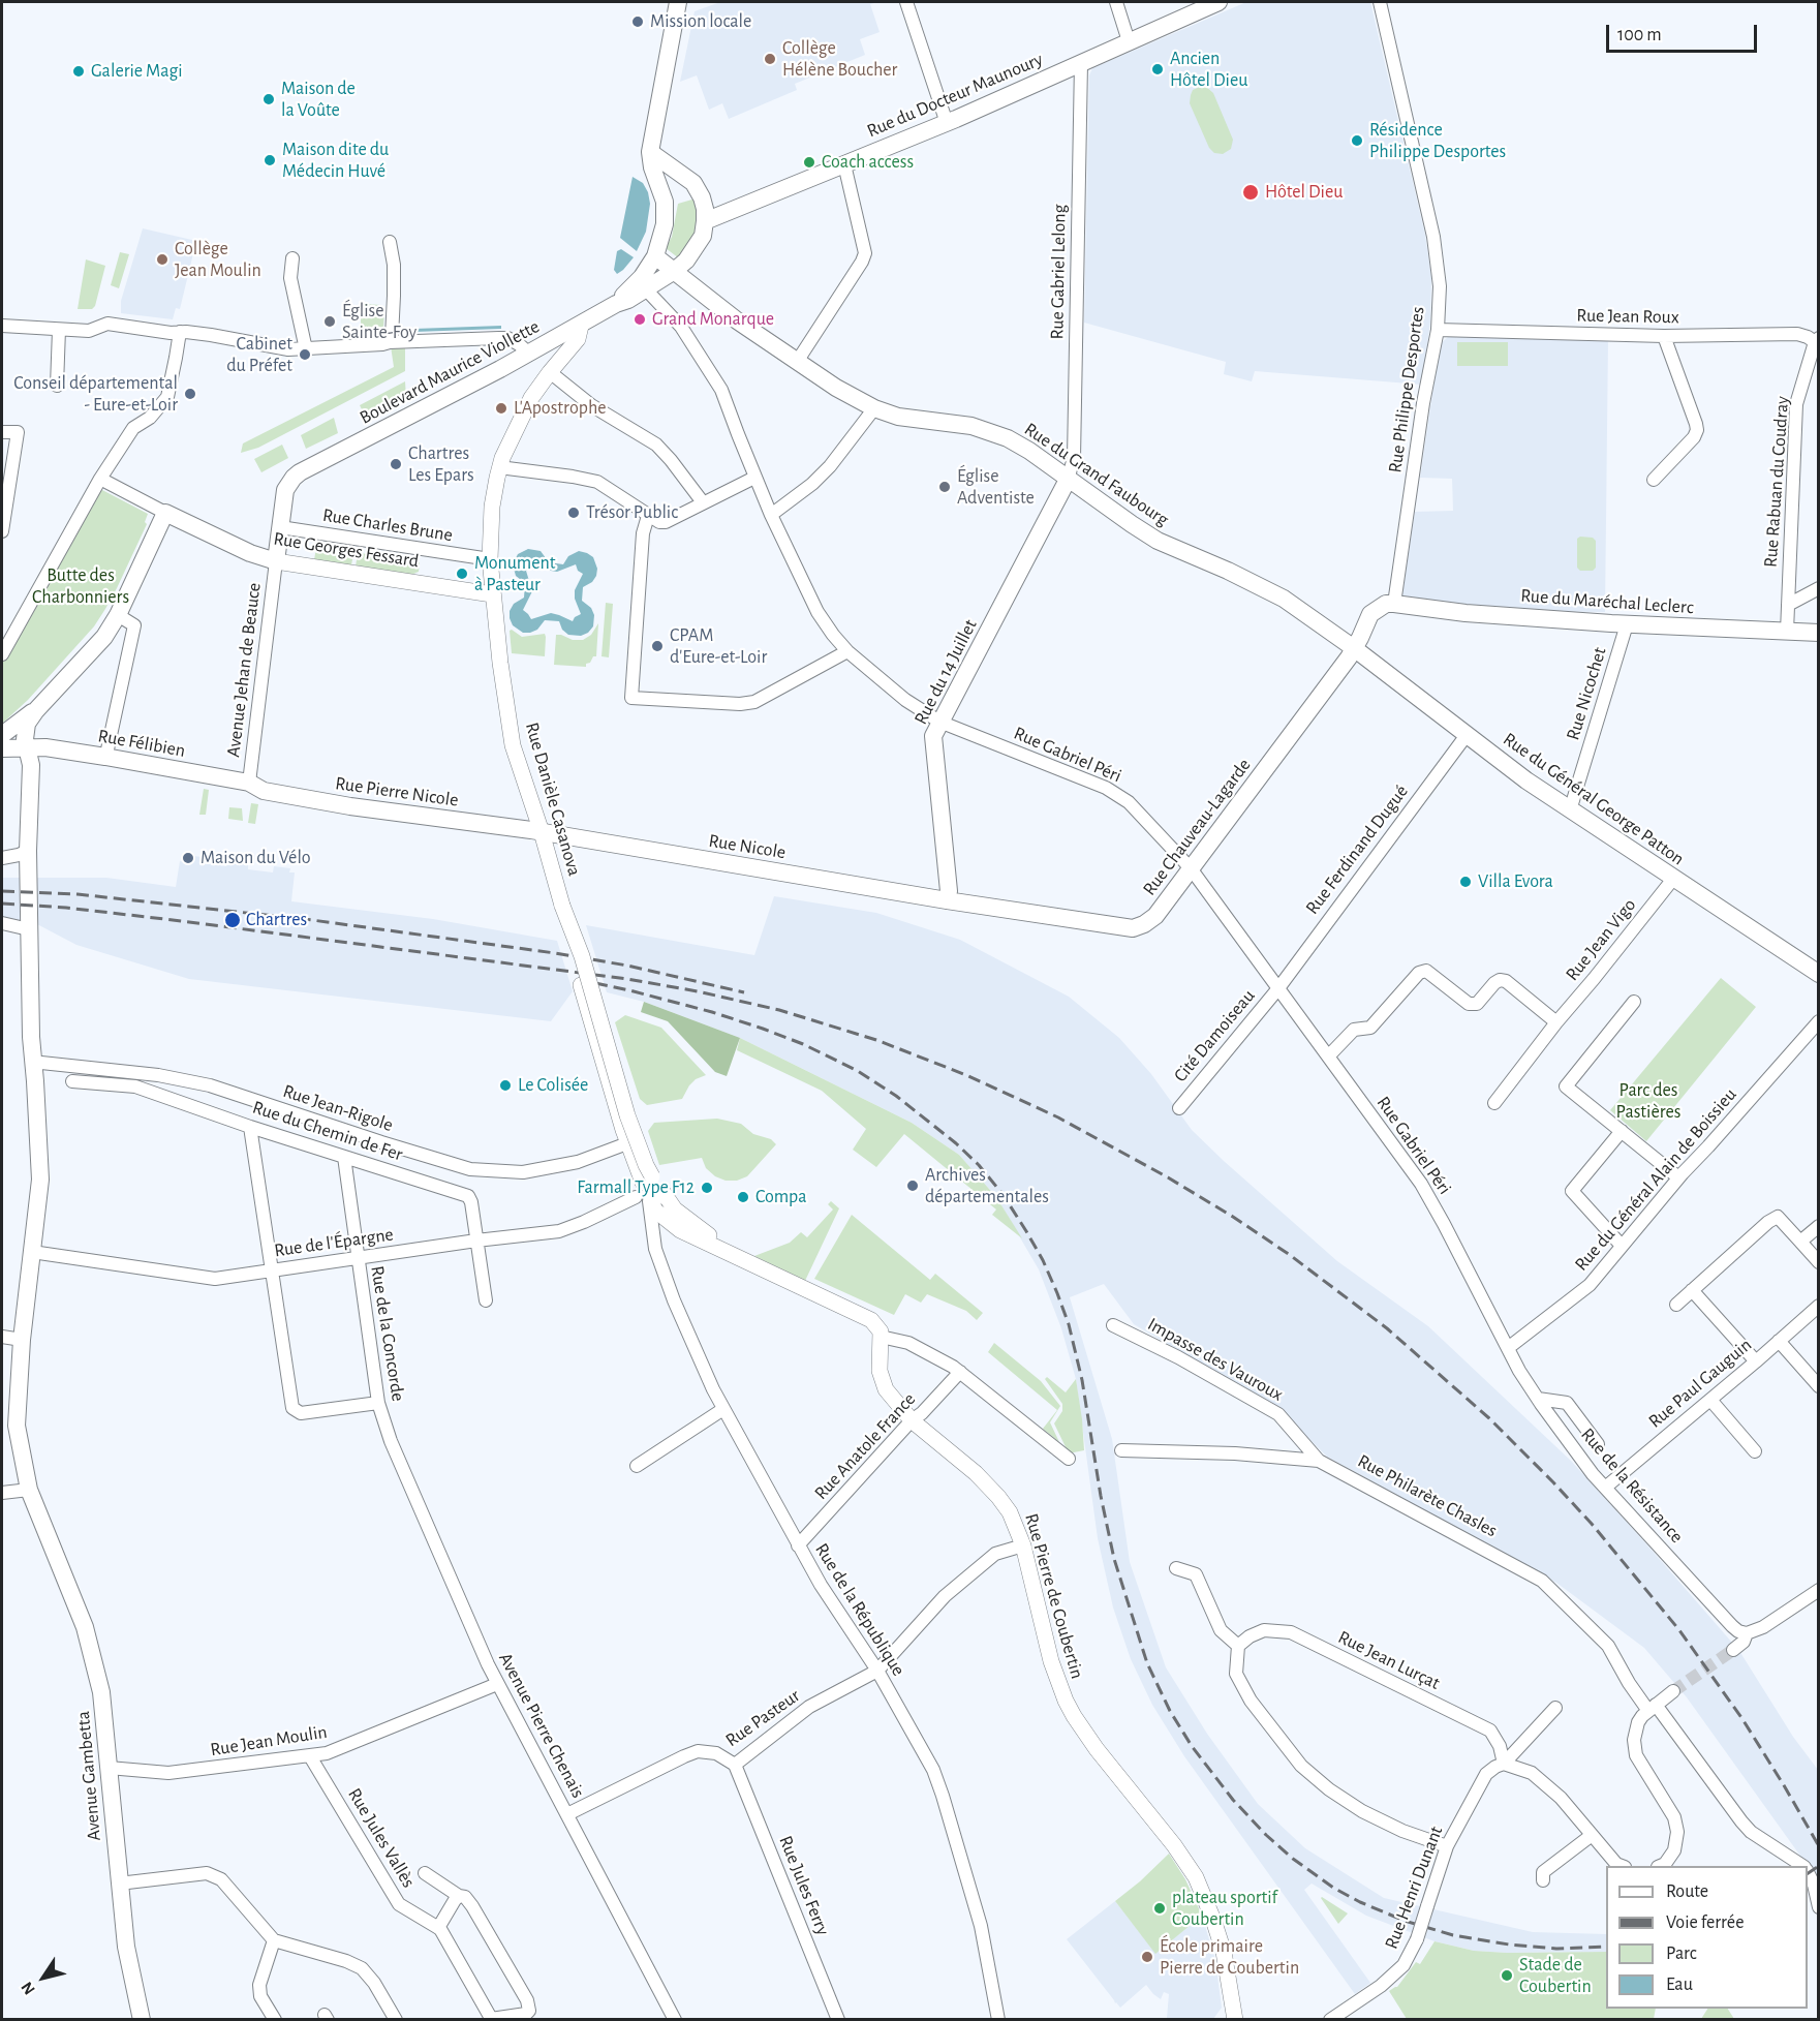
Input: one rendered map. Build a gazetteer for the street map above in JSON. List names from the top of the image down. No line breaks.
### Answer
{"streets":{"main road":["Rue du Docteur Maunoury","Boulevard Maurice Viollette","Rue du Grand Faubourg","Rue Georges Fessard","Rue du Maréchal Leclerc","Rue du 14 Juillet","Rue Félibien","Rue Pierre Nicole","Rue du Général George Patton","Rue Chauveau-Lagarde","Rue Nicole","Avenue Gambetta"],"street":["Rue Gabriel Lelong","Rue Jean Roux","Rue Philippe Desportes","Rue Rabuan du Coudray","Rue Charles Brune","Avenue Jehan de Beauce","Rue Nicochet","Rue Gabriel Péri","Rue Danièle Casanova","Rue Ferdinand Dugué","Rue Jean Vigo","Cité Damoiseau","Rue Jean-Rigole","Rue du Chemin de Fer","Rue du Général Alain de Boissieu","Rue de l'Épargne","Rue de la Concorde","Impasse des Vauroux","Rue Paul Gauguin","Rue Anatole France","Rue de la Résistance","Rue Philarète Chasles","Rue Pierre de Coubertin","Rue de la République","Rue Jean Lurçat","Rue Pasteur","Avenue Pierre Chenais","Rue Jean Moulin","Rue Jules Vallès","Rue Jules Ferry","Rue Henri Dunant"]},"crossings":[["Rue du Docteur Maunoury","Rue Gabriel Lelong"],["Rue Gabriel Lelong","Rue du Grand Faubourg"],["Rue Gabriel Lelong","Rue du 14 Juillet"],["Rue Jean Roux","Rue Philippe Desportes"],["Rue Jean Roux","Rue Rabuan du Coudray"],["Boulevard Maurice Viollette","Rue Charles Brune"],["Boulevard Maurice Viollette","Rue Danièle Casanova"],["Rue Philippe Desportes","Rue du Maréchal Leclerc"],["Rue du Grand Faubourg","Rue du 14 Juillet"],["Rue du Grand Faubourg","Rue du Général George Patton"],["Rue du Grand Faubourg","Rue Chauveau-Lagarde"],["Rue Rabuan du Coudray","Rue du Maréchal Leclerc"],["Rue Charles Brune","Rue Danièle Casanova"],["Rue Georges Fessard","Avenue Jehan de Beauce"],["Rue Georges Fessard","Rue Danièle Casanova"],["Rue du Maréchal Leclerc","Rue Nicochet"],["Avenue Jehan de Beauce","Rue Félibien"],["Avenue Jehan de Beauce","Rue Pierre Nicole"],["Rue du 14 Juillet","Rue Gabriel Péri"],["Rue du 14 Juillet","Rue Chauveau-Lagarde"],["Rue du 14 Juillet","Rue Nicole"],["Rue Nicochet","Rue du Général George Patton"],["Rue Félibien","Rue Pierre Nicole"],["Rue Félibien","Avenue Gambetta"],["Rue Gabriel Péri","Rue Chauveau-Lagarde"],["Rue Gabriel Péri","Rue Ferdinand Dugué"],["Rue Gabriel Péri","Cité Damoiseau"],["Rue Gabriel Péri","Rue de la Résistance"],["Rue Pierre Nicole","Rue Danièle Casanova"],["Rue Pierre Nicole","Rue Nicole"],["Rue Danièle Casanova","Rue Nicole"],["Rue Danièle Casanova","Rue Jean-Rigole"],["Rue Danièle Casanova","Rue de l'Épargne"],["Rue Danièle Casanova","Rue de la République"],["Rue du Général George Patton","Rue Chauveau-Lagarde"],["Rue du Général George Patton","Rue Ferdinand Dugué"],["Rue du Général George Patton","Rue Jean Vigo"],["Rue Chauveau-Lagarde","Rue Nicole"],["Rue Ferdinand Dugué","Cité Damoiseau"],["Rue Jean-Rigole","Avenue Gambetta"],["Rue du Chemin de Fer","Rue de l'Épargne"],["Rue du Chemin de Fer","Rue de la Concorde"],["Rue du Général Alain de Boissieu","Rue de la Résistance"],["Rue de l'Épargne","Rue de la Concorde"],["Rue de l'Épargne","Rue de la République"],["Rue de l'Épargne","Avenue Gambetta"],["Rue de la Concorde","Avenue Pierre Chenais"],["Impasse des Vauroux","Rue Philarète Chasles"],["Rue Paul Gauguin","Rue de la Résistance"],["Rue Anatole France","Rue Pierre de Coubertin"],["Rue Anatole France","Rue de la République"],["Rue Pierre de Coubertin","Rue Pasteur"],["Rue de la République","Rue Pasteur"],["Rue Jean Lurçat","Rue Henri Dunant"],["Rue Pasteur","Avenue Pierre Chenais"],["Rue Pasteur","Rue Jules Ferry"],["Avenue Pierre Chenais","Rue Jean Moulin"],["Rue Jean Moulin","Avenue Gambetta"],["Rue Jean Moulin","Rue Jules Vallès"]],"parks":["Butte des Charbonniers","Parc des Pastières"],"places":["Mission locale","Collège Hélène Boucher","Ancien Hôtel Dieu","Galerie Magi","Maison de la Voûte","Résidence Philippe Desportes","Maison dite du Médecin Huvé","Coach access","Hôtel Dieu","Collège Jean Moulin","Grand Monarque","Église Sainte-Foy","Cabinet du Préfet","Conseil départemental - Eure-et-Loir","L'Apostrophe","Chartres Les Epars","Église Adventiste","Trésor Public","Monument à Pasteur","CPAM d'Eure-et-Loir","Maison du Vélo","Villa Evora","Chartres","Le Colisée","Archives départementales","Farmall Type F12","Compa","plateau sportif Coubertin","École primaire Pierre de Coubertin","Stade de Coubertin"],"legend":["Route","Voie ferrée","Parc","Eau"],"scale_bar":"100 m","north":"bottom left"}
